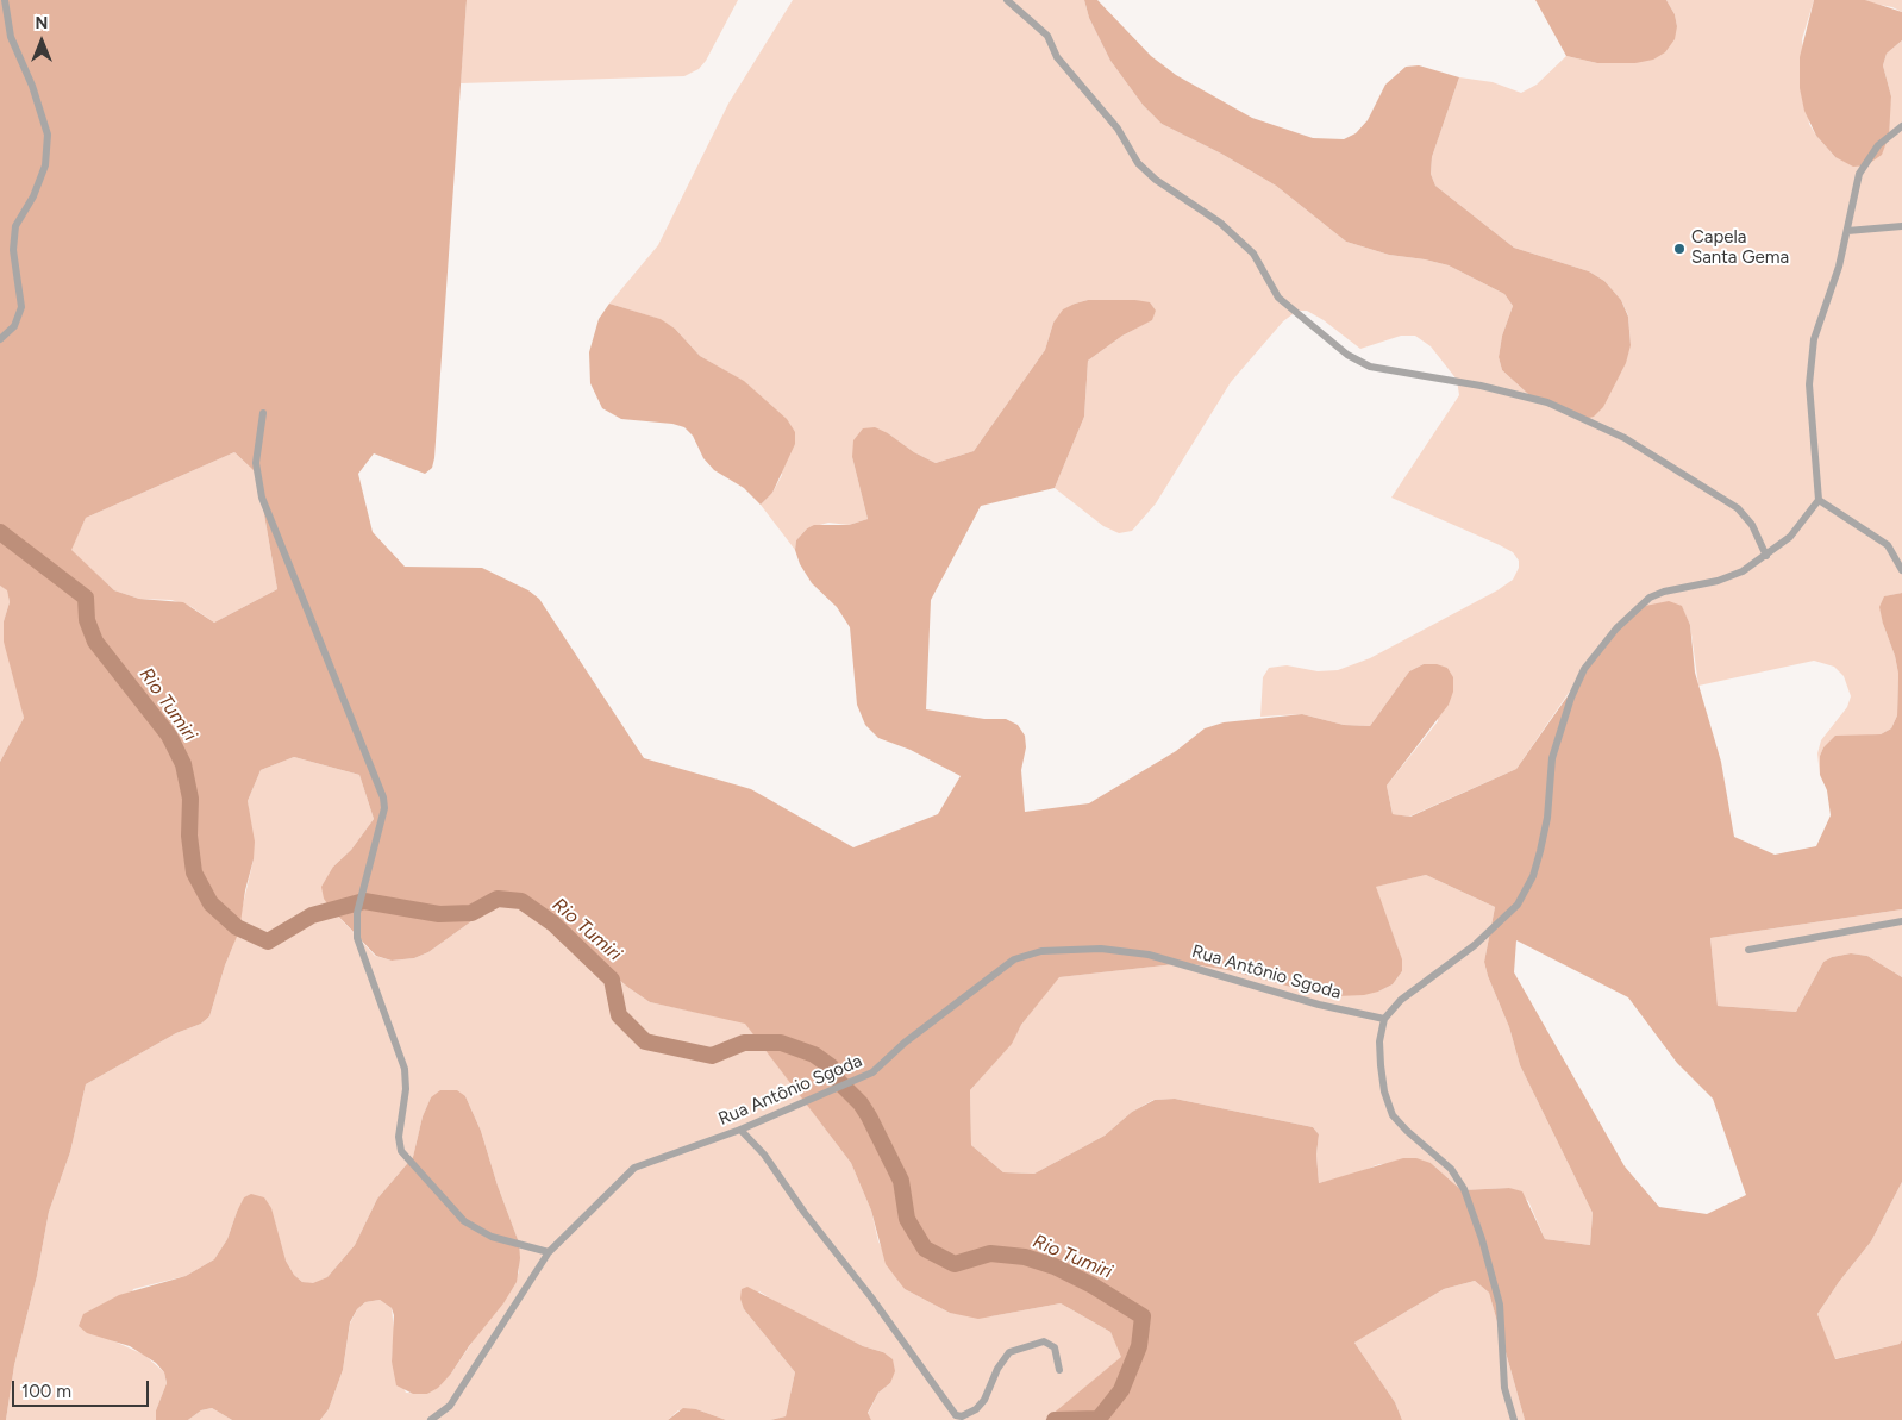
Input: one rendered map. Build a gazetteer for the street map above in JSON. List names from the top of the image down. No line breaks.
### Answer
{"streets":{"street":["Rua Antônio Sgoda"]},"water":["Rio Tumiri"],"places":["Capela Santa Gema"],"scale_bar":"100 m","north":"top"}
